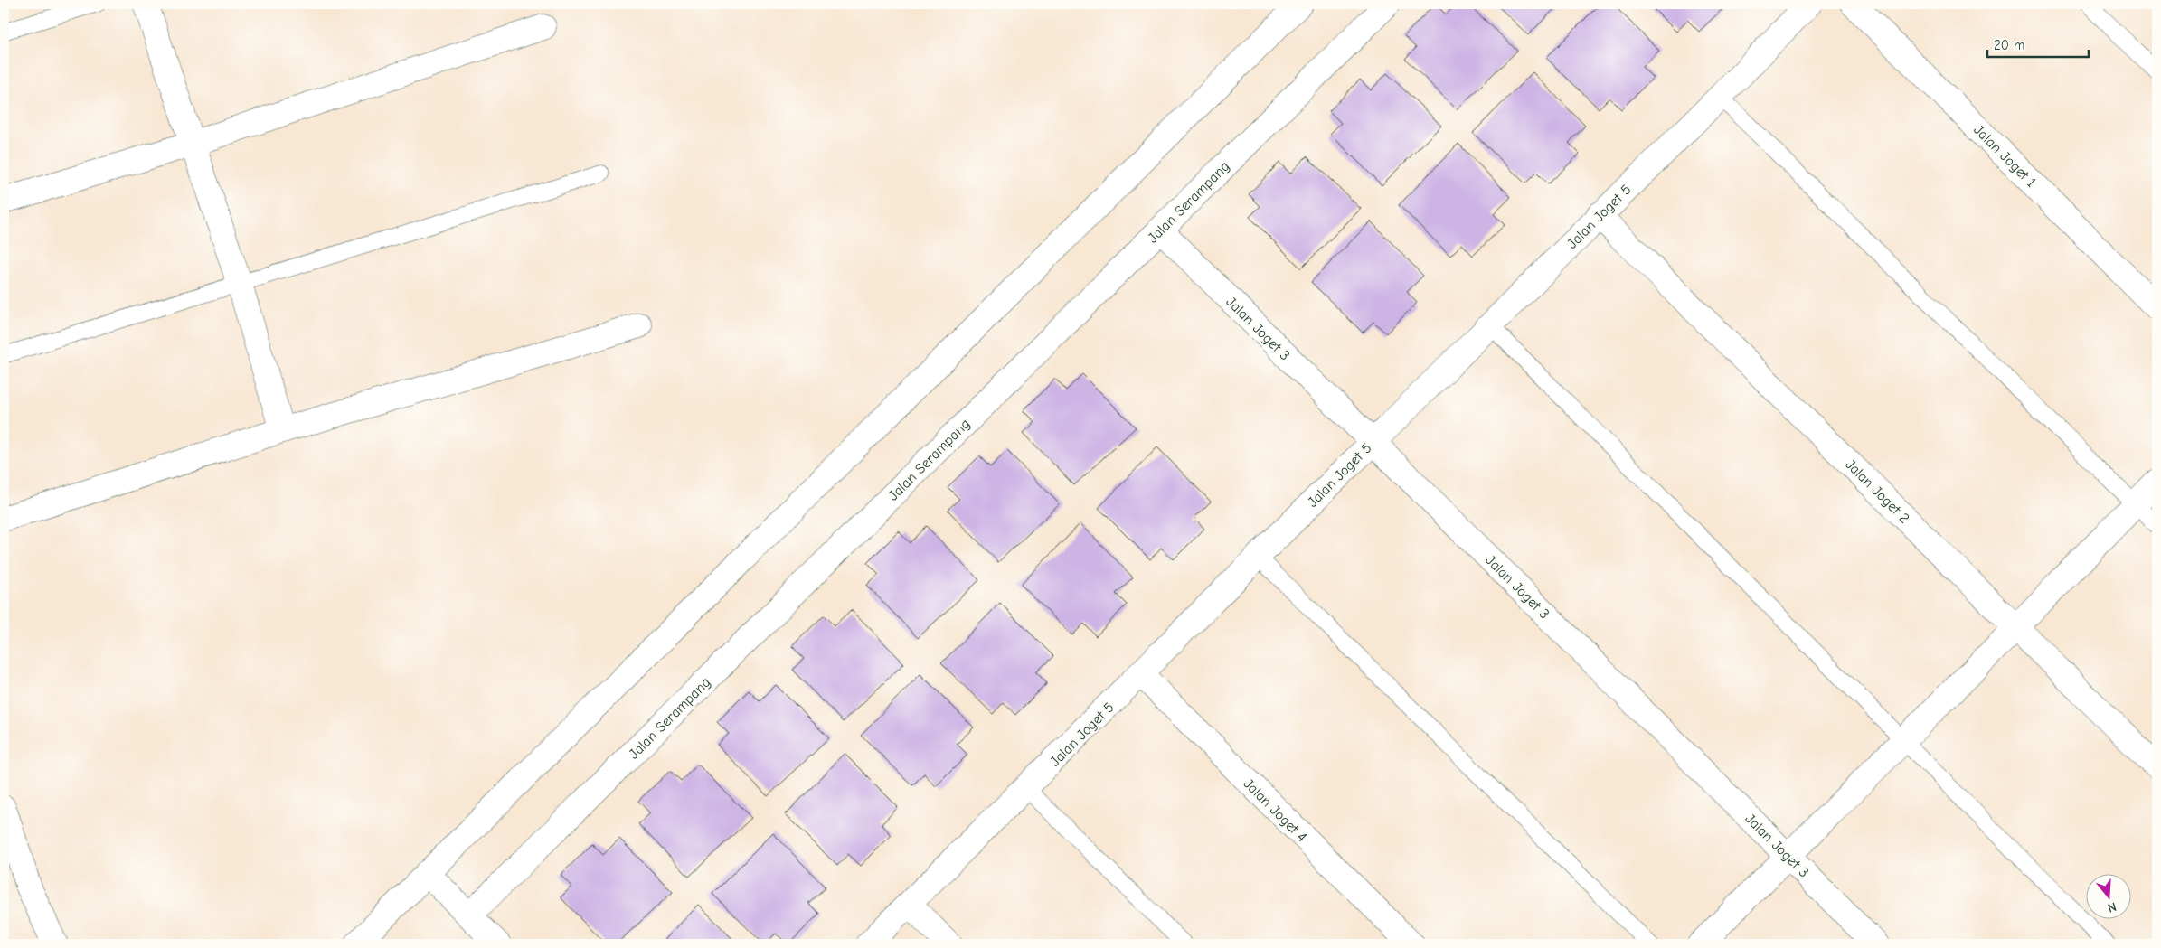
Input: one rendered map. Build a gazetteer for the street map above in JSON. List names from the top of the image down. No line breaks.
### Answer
{"streets":{"street":["Jalan Joget 1","Jalan Serampang","Jalan Joget 5","Jalan Joget 3","Jalan Joget 2","Jalan Joget 4"]},"crossings":[["Jalan Serampang","Jalan Joget 3"],["Jalan Joget 5","Jalan Joget 3"],["Jalan Joget 5","Jalan Joget 2"],["Jalan Joget 5","Jalan Joget 4"]],"scale_bar":"20 m","north":"bottom"}
